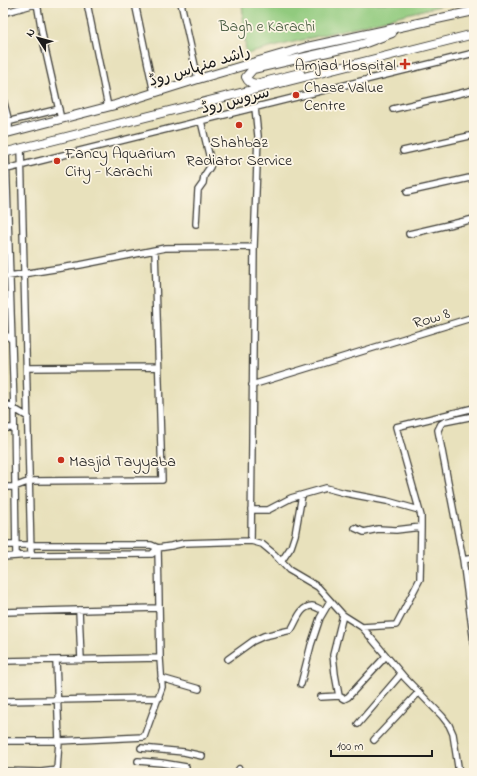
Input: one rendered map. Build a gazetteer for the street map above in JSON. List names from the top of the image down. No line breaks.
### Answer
{"streets":{"main road":["راشد منہاس روڈ"],"street":["سروس روڈ","Row 8"]},"parks":["Bagh e Karachi"],"places":{"health":["Amjad Hospital"],"other":["Chase Value Centre","Shahbaz Radiator Service","Fancy Aquarium City - Karachi","Masjid Tayyaba"]},"scale_bar":"100 m","north":"top left"}
